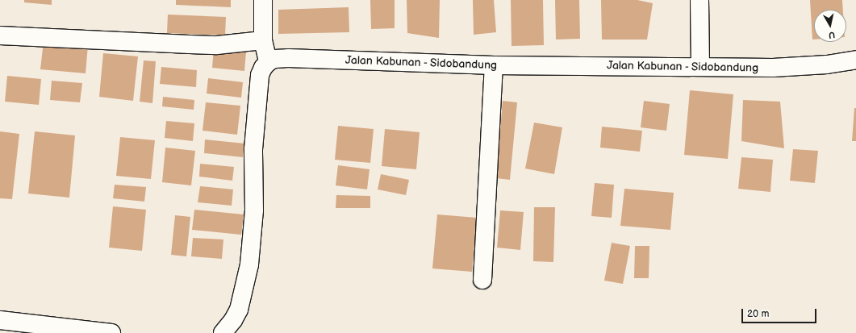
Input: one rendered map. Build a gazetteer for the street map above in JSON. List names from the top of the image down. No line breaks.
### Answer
{"streets":{"street":["Jalan Kabunan - Sidobandung"]},"scale_bar":"20 m","north":"bottom"}
